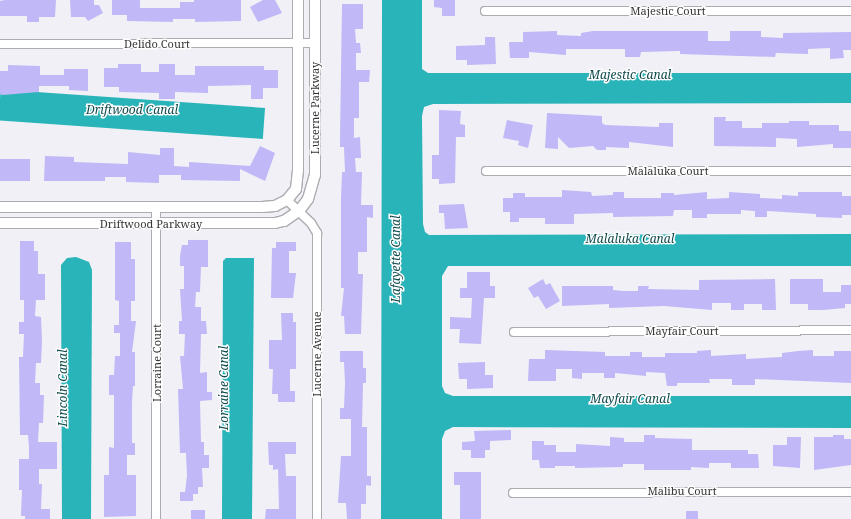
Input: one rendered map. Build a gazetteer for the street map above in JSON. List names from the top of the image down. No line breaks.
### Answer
{"streets":{"street":["Majestic Court","Delido Court","Lucerne Parkway","Malaluka Court","Driftwood Parkway","Mayfair Court","Lucerne Avenue","Lorraine Court","Malibu Court"]},"crossings":[["Delido Court","Lucerne Parkway"],["Lucerne Parkway","Driftwood Parkway"],["Lucerne Parkway","Lucerne Avenue"],["Driftwood Parkway","Lucerne Avenue"],["Driftwood Parkway","Lorraine Court"]],"water":["Majestic Canal","Driftwood Canal","Malaluka Canal","Lafayette Canal","Lincoln Canal","Lorraine Canal","Mayfair Canal"]}
